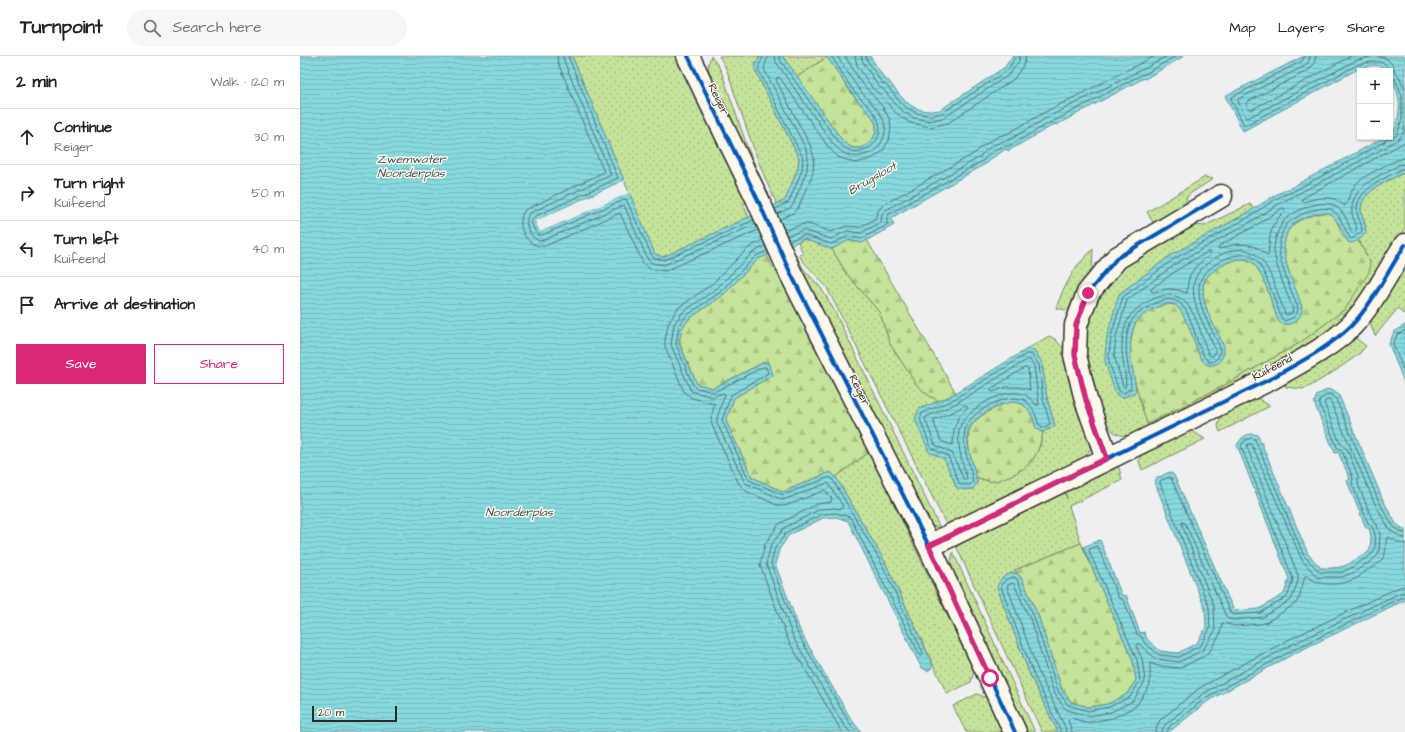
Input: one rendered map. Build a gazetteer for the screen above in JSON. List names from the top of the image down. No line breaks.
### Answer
{"streets":{"street":["Reiger","Kuifeend"]},"crossings":[["Reiger","Kuifeend"]],"water":["Zwemwater Noorderplas","Brugsloot","Noorderplas"],"scale_bar":"20 m","page":{"header":"Turnpoint","search":"Search here","nav":["Map","Layers","Share"],"heading":["2 min","Walk · 120 m"],"map_buttons":["+","−"],"list":[["Continue","Reiger","30 m"],["Turn right","Kuifeend","50 m"],["Turn left","Kuifeend","40 m"],"Arrive at destination"],"buttons":["Save","Share"],"scale":"20 m"}}
